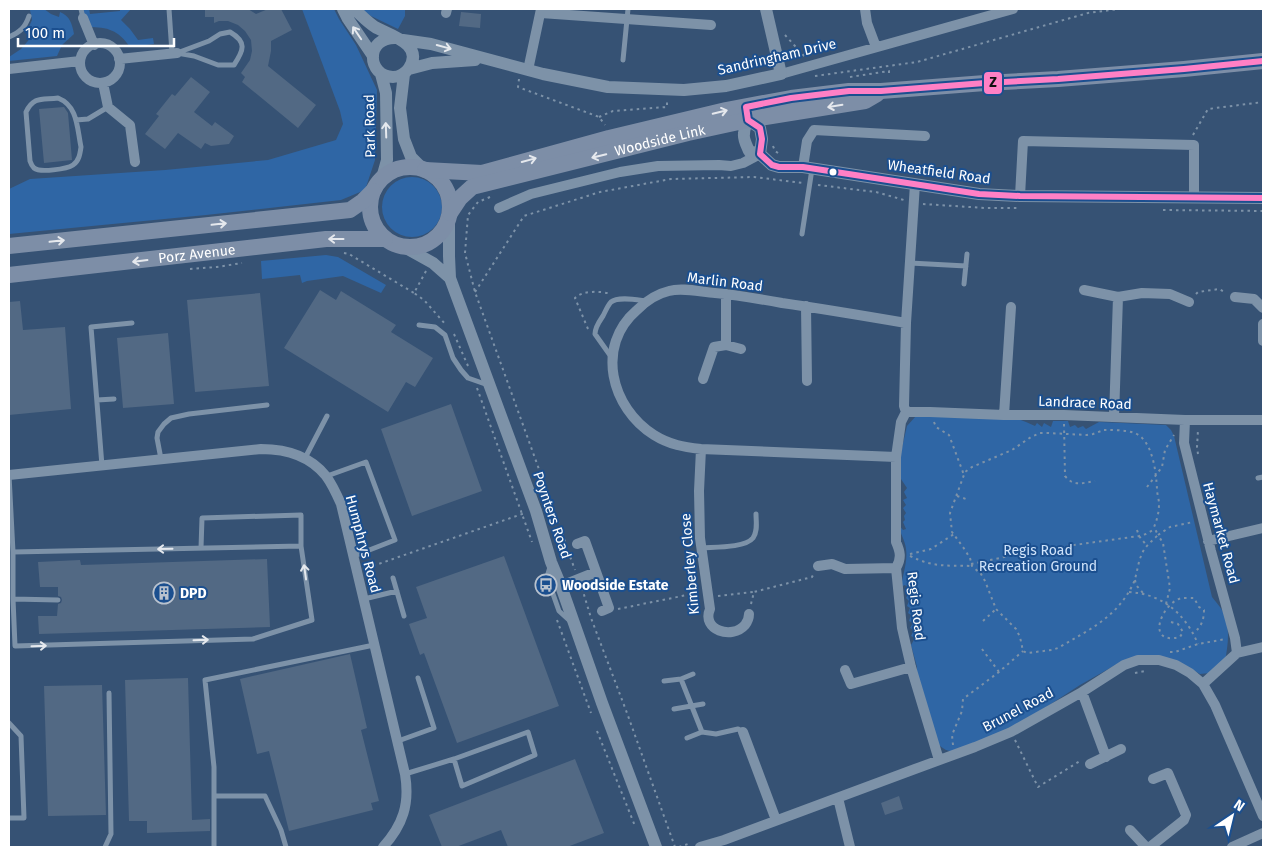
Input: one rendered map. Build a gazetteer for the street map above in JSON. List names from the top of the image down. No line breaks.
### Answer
{"streets":{"main road":["Woodside Link","Porz Avenue"],"street":["Sandringham Drive","Park Road","Wheatfield Road","Marlin Road","Landrace Road","Poynters Road","Haymarket Road","Humphrys Road","Kimberley Close","Regis Road","Brunel Road"]},"crossings":[["Sandringham Drive","Park Road"],["Park Road","Woodside Link"],["Park Road","Porz Avenue"],["Park Road","Poynters Road"],["Woodside Link","Porz Avenue"],["Woodside Link","Poynters Road"],["Wheatfield Road","Regis Road"],["Porz Avenue","Poynters Road"],["Marlin Road","Kimberley Close"],["Marlin Road","Regis Road"],["Landrace Road","Haymarket Road"],["Landrace Road","Regis Road"],["Regis Road","Brunel Road"]],"parks":["Regis Road Recreation Ground"],"places":{"bus stop":["Woodside Estate"],"building":["DPD"]},"lines":["transit line Z"],"scale_bar":"100 m","north":"top right"}
